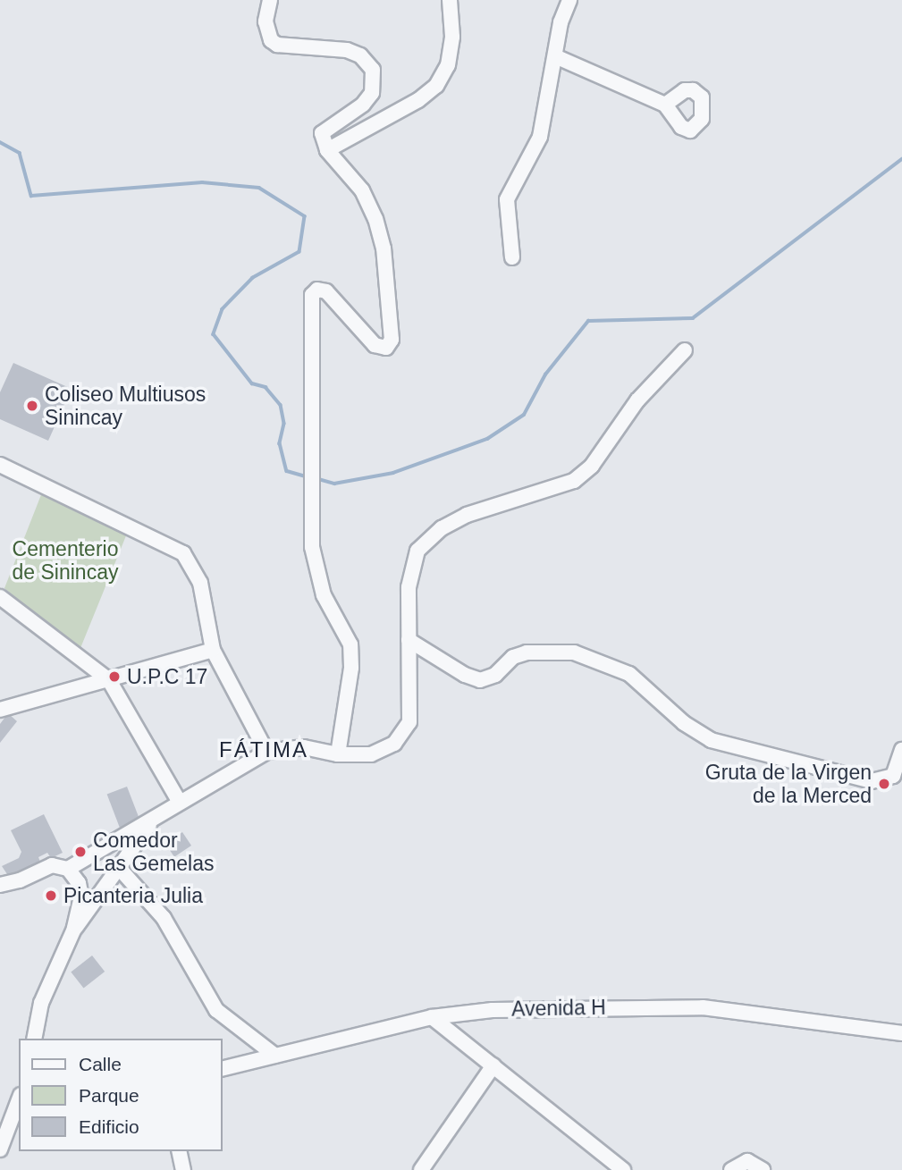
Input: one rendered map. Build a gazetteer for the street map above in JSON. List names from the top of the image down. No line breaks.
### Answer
{"streets":{"street":["Avenida H"]},"districts":["FÁTIMA"],"parks":["Cementerio de Sinincay"],"places":["Coliseo Multiusos Sinincay","U.P.C 17","Gruta de la Virgen de la Merced","Comedor Las Gemelas","Picanteria Julia"],"legend":["Calle","Parque","Edificio"]}
